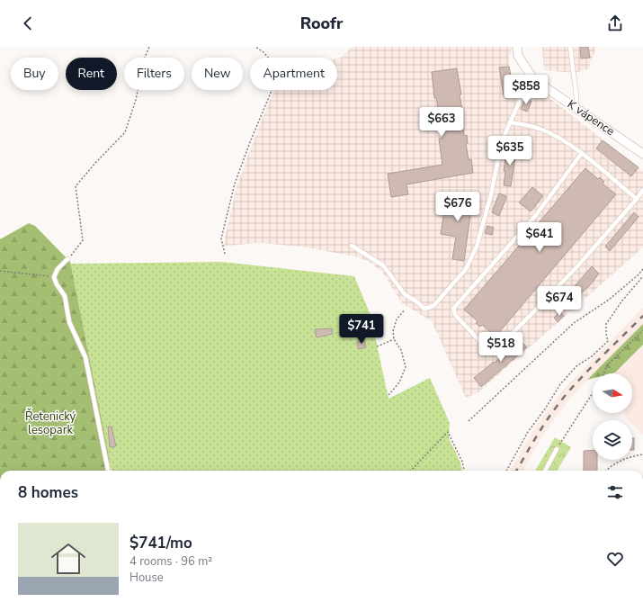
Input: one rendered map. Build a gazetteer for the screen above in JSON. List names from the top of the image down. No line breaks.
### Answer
{"streets":{"street":["K vápence"]},"parks":["Řetenický lesopark"],"north":"right","page":{"header":"Roofr","chip":["Buy","Rent","Filters","New","Apartment"],"price":["$858","$663","$635","$676","$641","$674","$741","$518"],"heading":"8 homes","list":[{"name":"$741/mo","note":"4 rooms · 96 m² · House"}]}}
